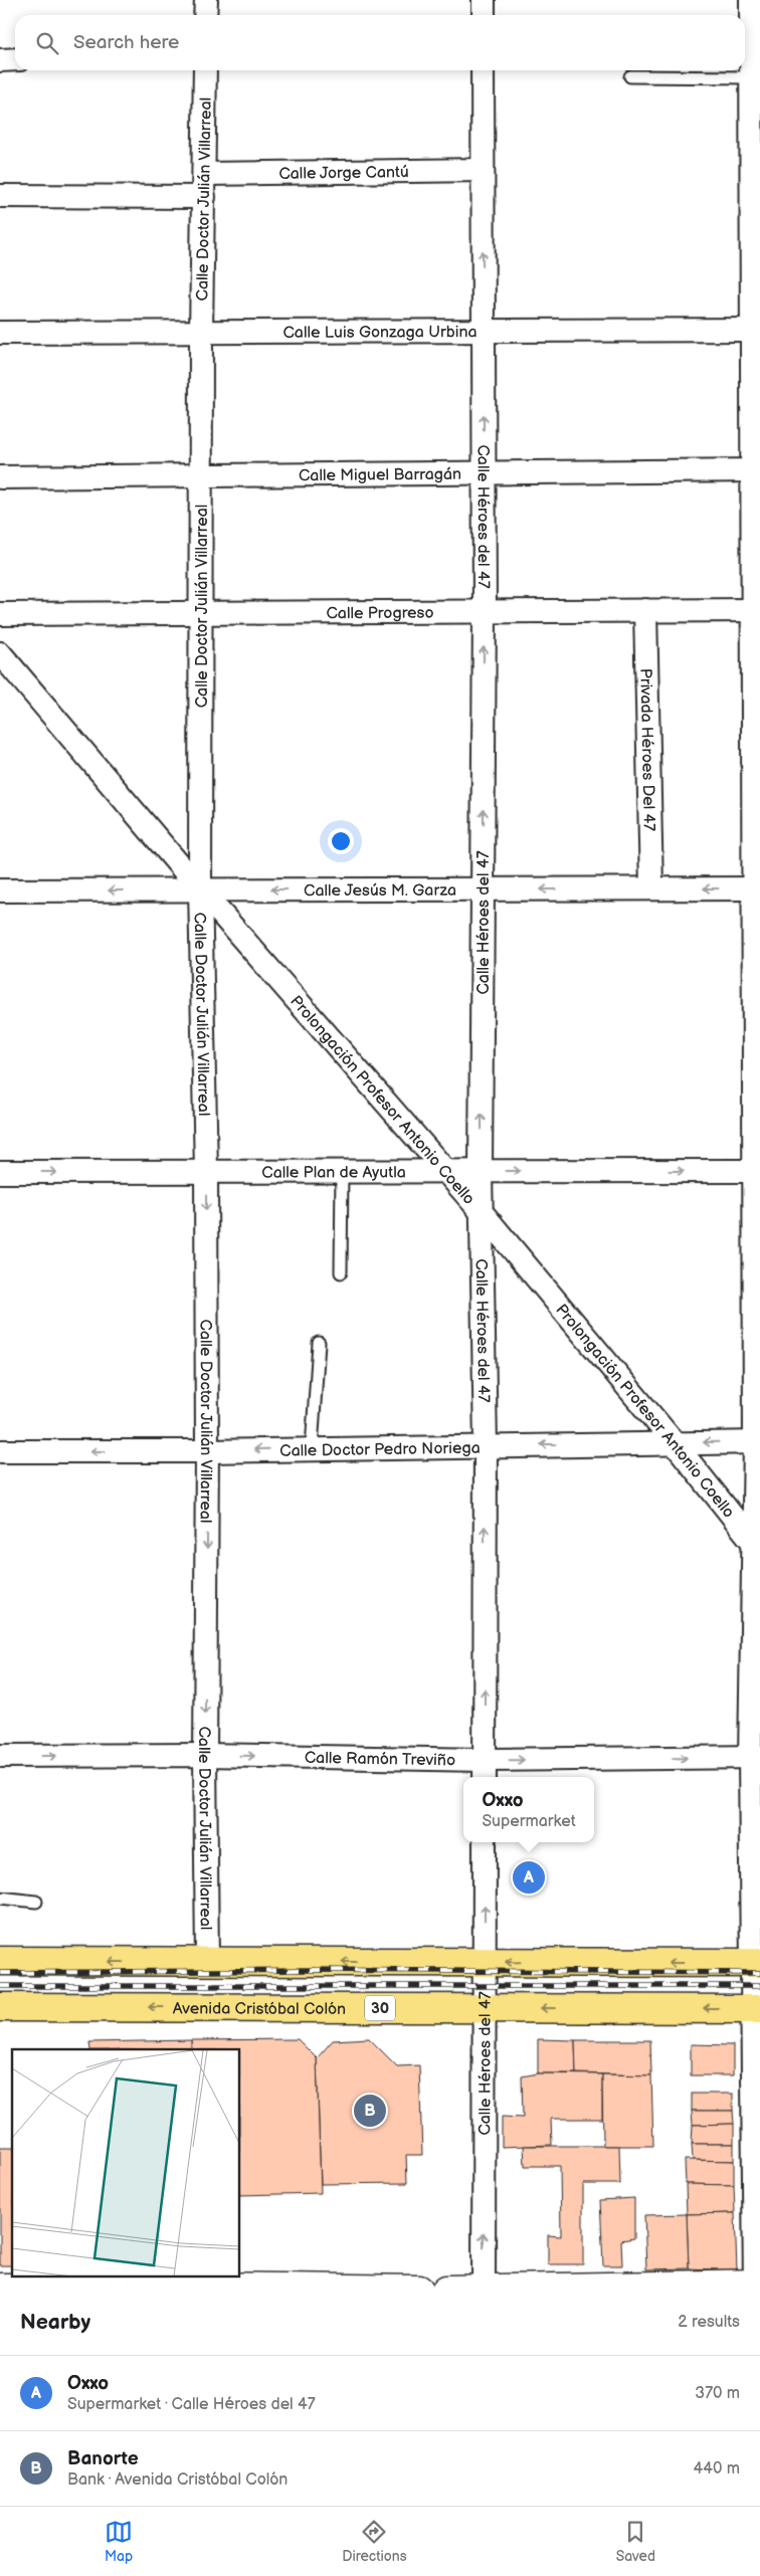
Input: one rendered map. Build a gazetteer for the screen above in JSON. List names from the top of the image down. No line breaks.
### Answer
{"streets":{"main road":["Avenida Cristóbal Colón","30"],"street":["Calle Jorge Cantú","Calle Doctor Julián Villarreal","Calle Luis Gonzaga Urbina","Calle Miguel Barragán","Calle Héroes del 47","Calle Progreso","Privada Héroes Del 47","Calle Jesús M. Garza","Prolongación Profesor Antonio Coello","Calle Plan de Ayutla","Calle Doctor Pedro Noriega","Calle Ramón Treviño"]},"crossings":[["Calle Jorge Cantú","Calle Doctor Julián Villarreal"],["Calle Jorge Cantú","Calle Héroes del 47"],["Calle Doctor Julián Villarreal","Calle Luis Gonzaga Urbina"],["Calle Doctor Julián Villarreal","Calle Miguel Barragán"],["Calle Doctor Julián Villarreal","Calle Progreso"],["Calle Doctor Julián Villarreal","Calle Jesús M. Garza"],["Calle Doctor Julián Villarreal","Prolongación Profesor Antonio Coello"],["Calle Doctor Julián Villarreal","Calle Plan de Ayutla"],["Calle Doctor Julián Villarreal","Calle Doctor Pedro Noriega"],["Calle Doctor Julián Villarreal","Calle Ramón Treviño"],["Calle Luis Gonzaga Urbina","Calle Héroes del 47"],["Calle Miguel Barragán","Calle Héroes del 47"],["Calle Héroes del 47","Calle Progreso"],["Calle Héroes del 47","Calle Jesús M. Garza"],["Calle Héroes del 47","Prolongación Profesor Antonio Coello"],["Calle Héroes del 47","Calle Plan de Ayutla"],["Calle Héroes del 47","Calle Doctor Pedro Noriega"],["Calle Héroes del 47","Calle Ramón Treviño"],["Calle Héroes del 47","Avenida Cristóbal Colón"],["Calle Progreso","Privada Héroes Del 47"],["Privada Héroes Del 47","Calle Jesús M. Garza"],["Calle Jesús M. Garza","Prolongación Profesor Antonio Coello"],["Prolongación Profesor Antonio Coello","Calle Plan de Ayutla"],["Prolongación Profesor Antonio Coello","Calle Doctor Pedro Noriega"]],"one_way":["Calle Héroes del 47","Calle Jesús M. Garza","Calle Plan de Ayutla","Calle Doctor Pedro Noriega","Calle Ramón Treviño"],"page":{"search":"Search here","popup":["Oxxo","Supermarket"],"pins":["A","B"],"heading":["Nearby","2 results"],"list":[{"mark":"A","name":"Oxxo","note":"Supermarket · Calle Héroes del 47","value":"370 m"},{"mark":"B","name":"Banorte","note":"Bank · Avenida Cristóbal Colón","value":"440 m"}],"nav":["Map","Directions","Saved"]}}
